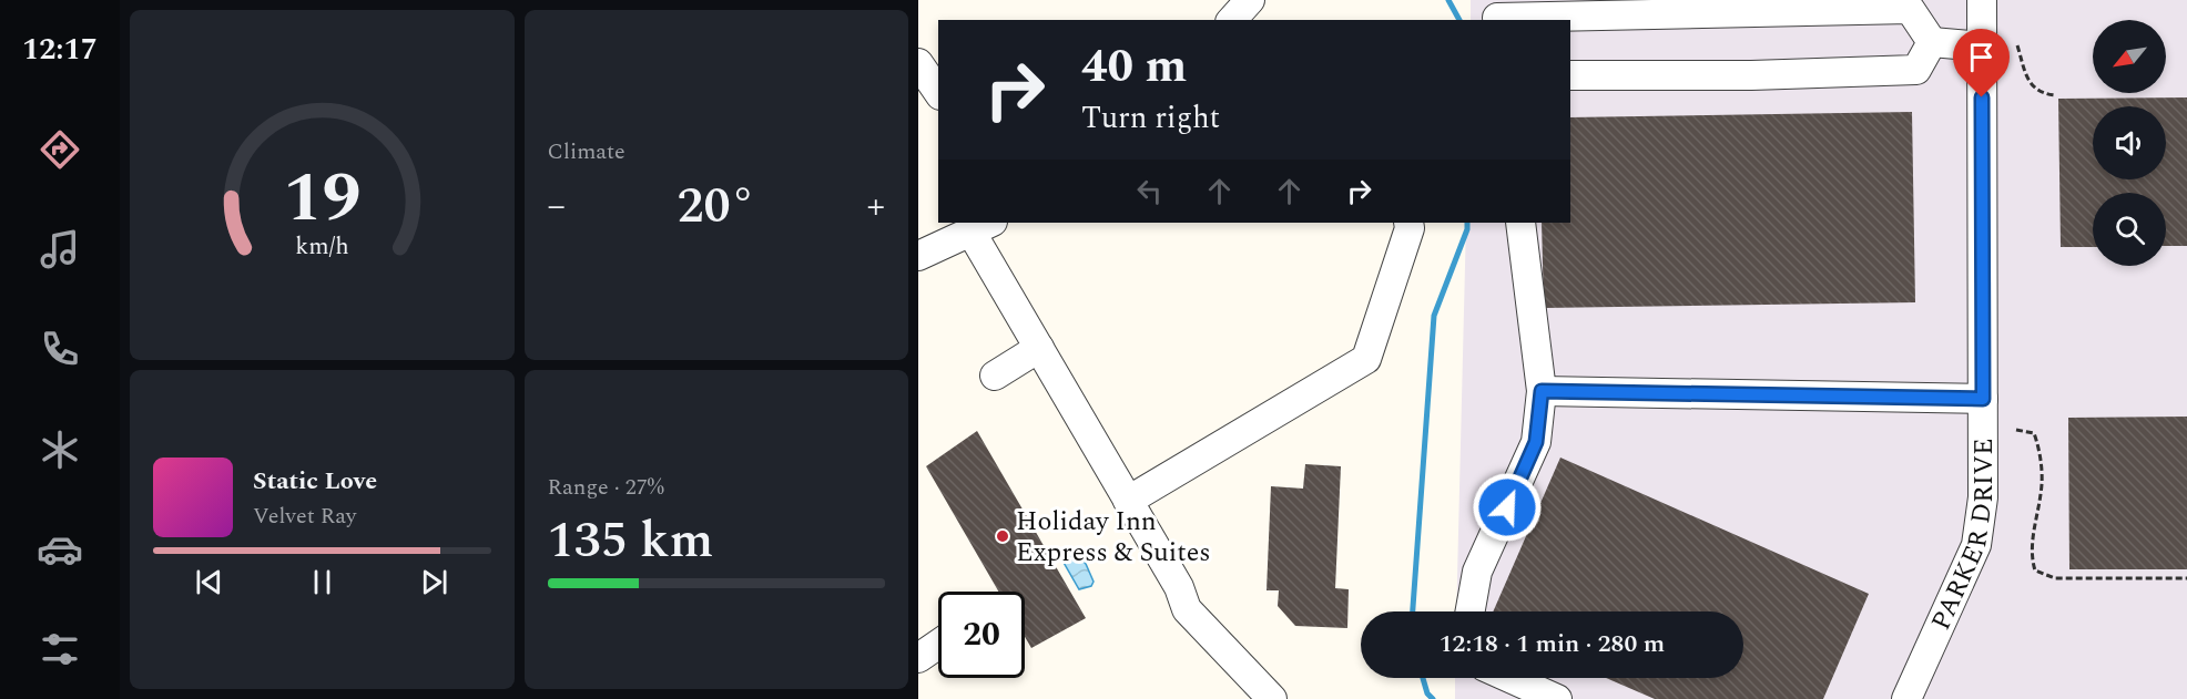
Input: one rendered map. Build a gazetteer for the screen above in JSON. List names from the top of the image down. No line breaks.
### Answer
{"streets":{"street":["PARKER DRIVE"]},"places":["Holiday Inn Express & Suites"],"north":"bottom left","page":{"tabs":"12:17","tile":["Climate",["Range · 27%","135 km"]],"turn":["40 m","Turn right"],"heat":["−","20°","+"],"song":["Static Love","Velvet Ray"],"limit":"20","trip":"12:18 · 1 min · 280 m","gauge":["19","km/h"]}}
